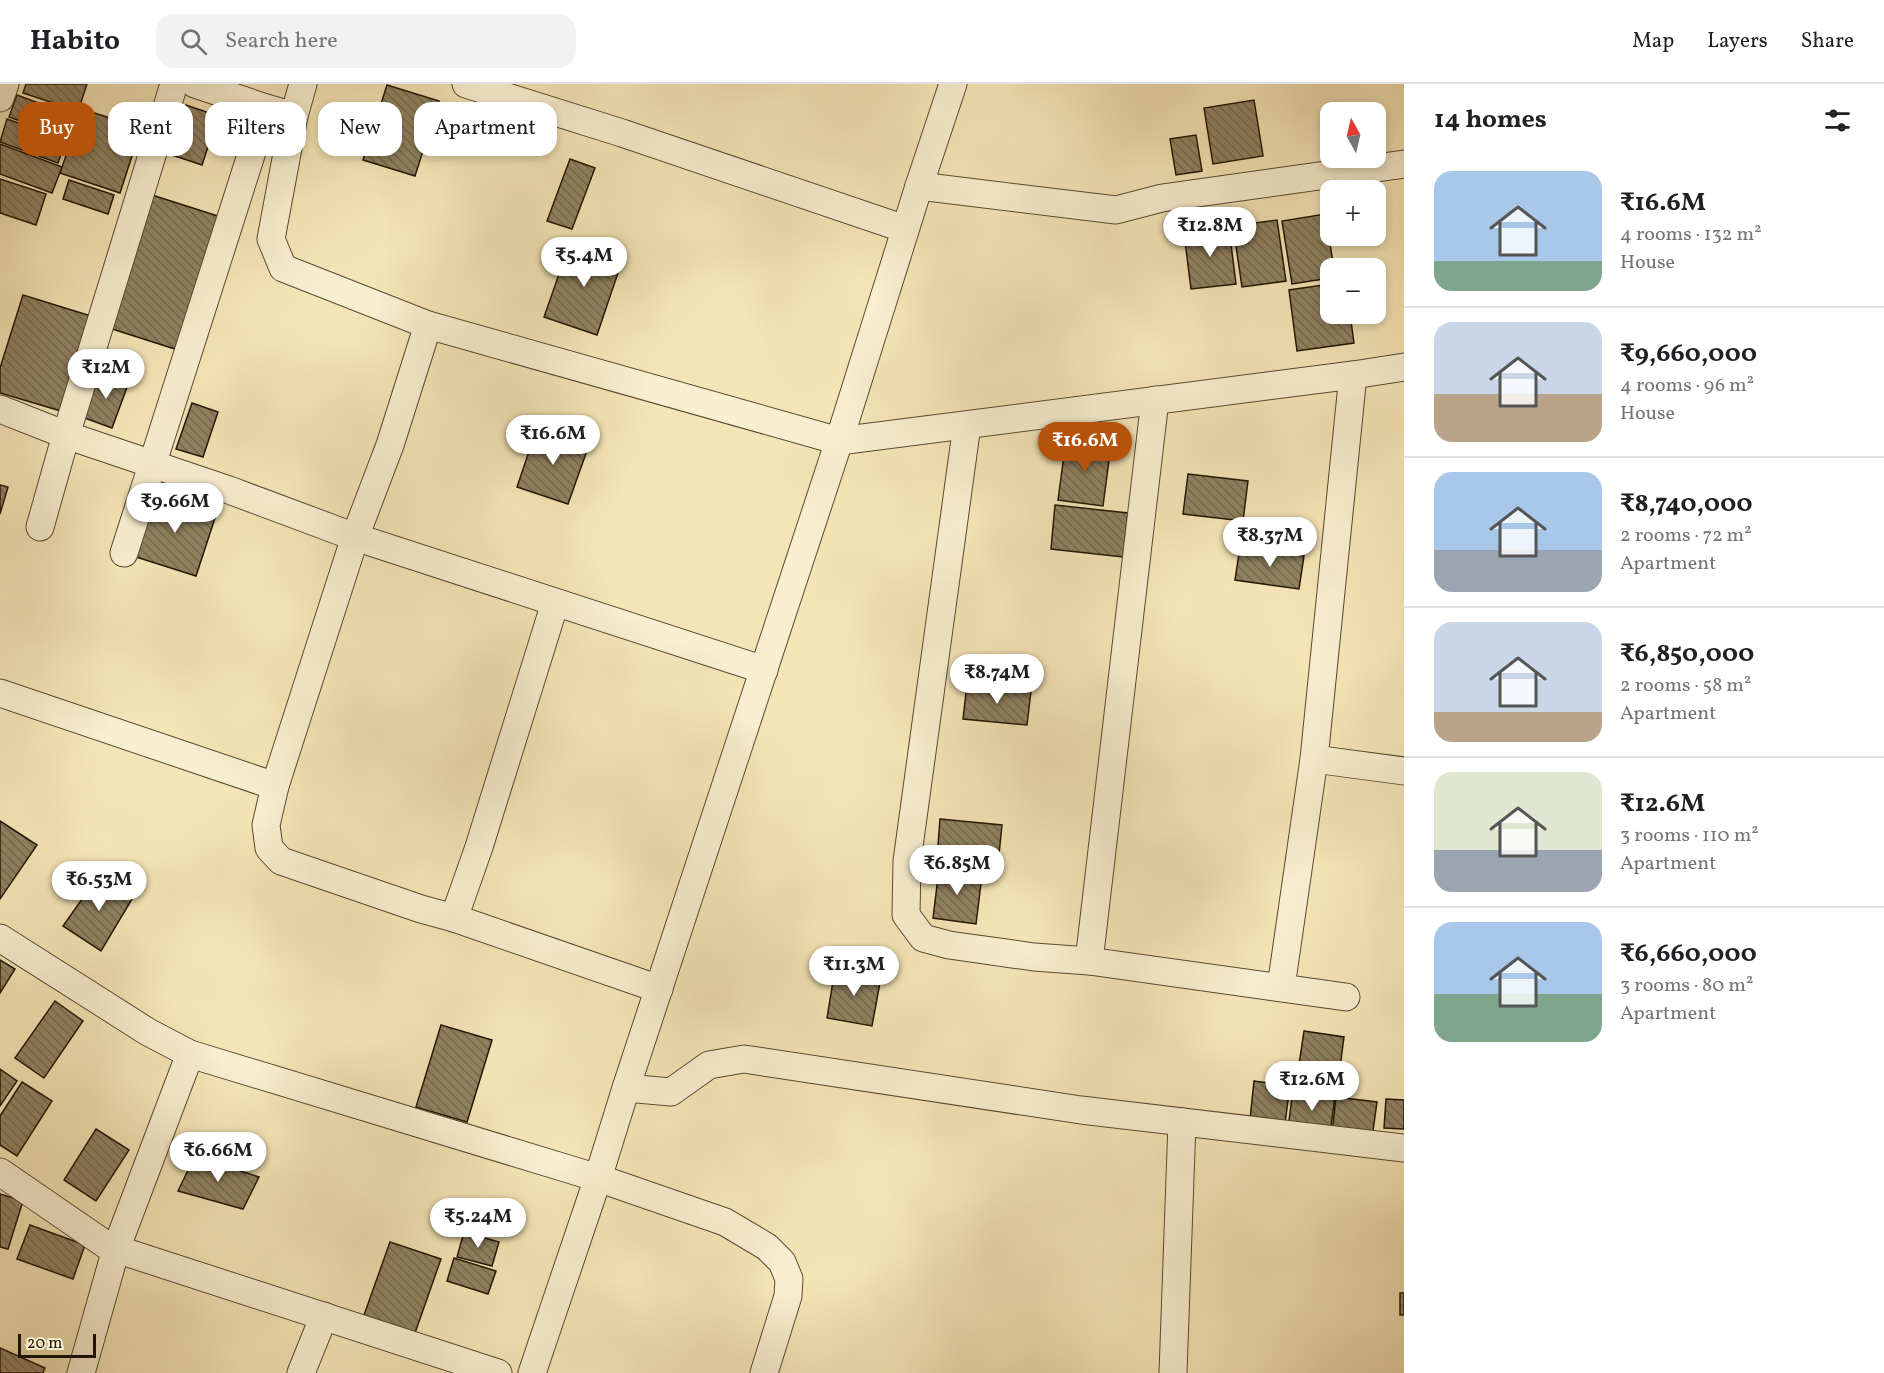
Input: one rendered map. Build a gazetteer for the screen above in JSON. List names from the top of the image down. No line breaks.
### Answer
{"scale_bar":"20 m","north":"top","page":{"header":"Habito","search":"Search here","nav":["Map","Layers","Share"],"heading":"14 homes","map_buttons":["+","−"],"chip":["Buy","Rent","Filters","New","Apartment"],"list":[{"name":"₹16.6M","note":"4 rooms · 132 m² · House"},{"name":"₹9,660,000","note":"4 rooms · 96 m² · House"},{"name":"₹8,740,000","note":"2 rooms · 72 m² · Apartment"},{"name":"₹6,850,000","note":"2 rooms · 58 m² · Apartment"},{"name":"₹12.6M","note":"3 rooms · 110 m² · Apartment"},{"name":"₹6,660,000","note":"3 rooms · 80 m² · Apartment"}],"price":["₹12.8M","₹5.4M","₹12M","₹16.6M","₹16.6M","₹9.66M","₹8.37M","₹8.74M","₹6.85M","₹6.53M","₹11.3M","₹12.6M","₹6.66M","₹5.24M"],"scale":"20 m"}}
